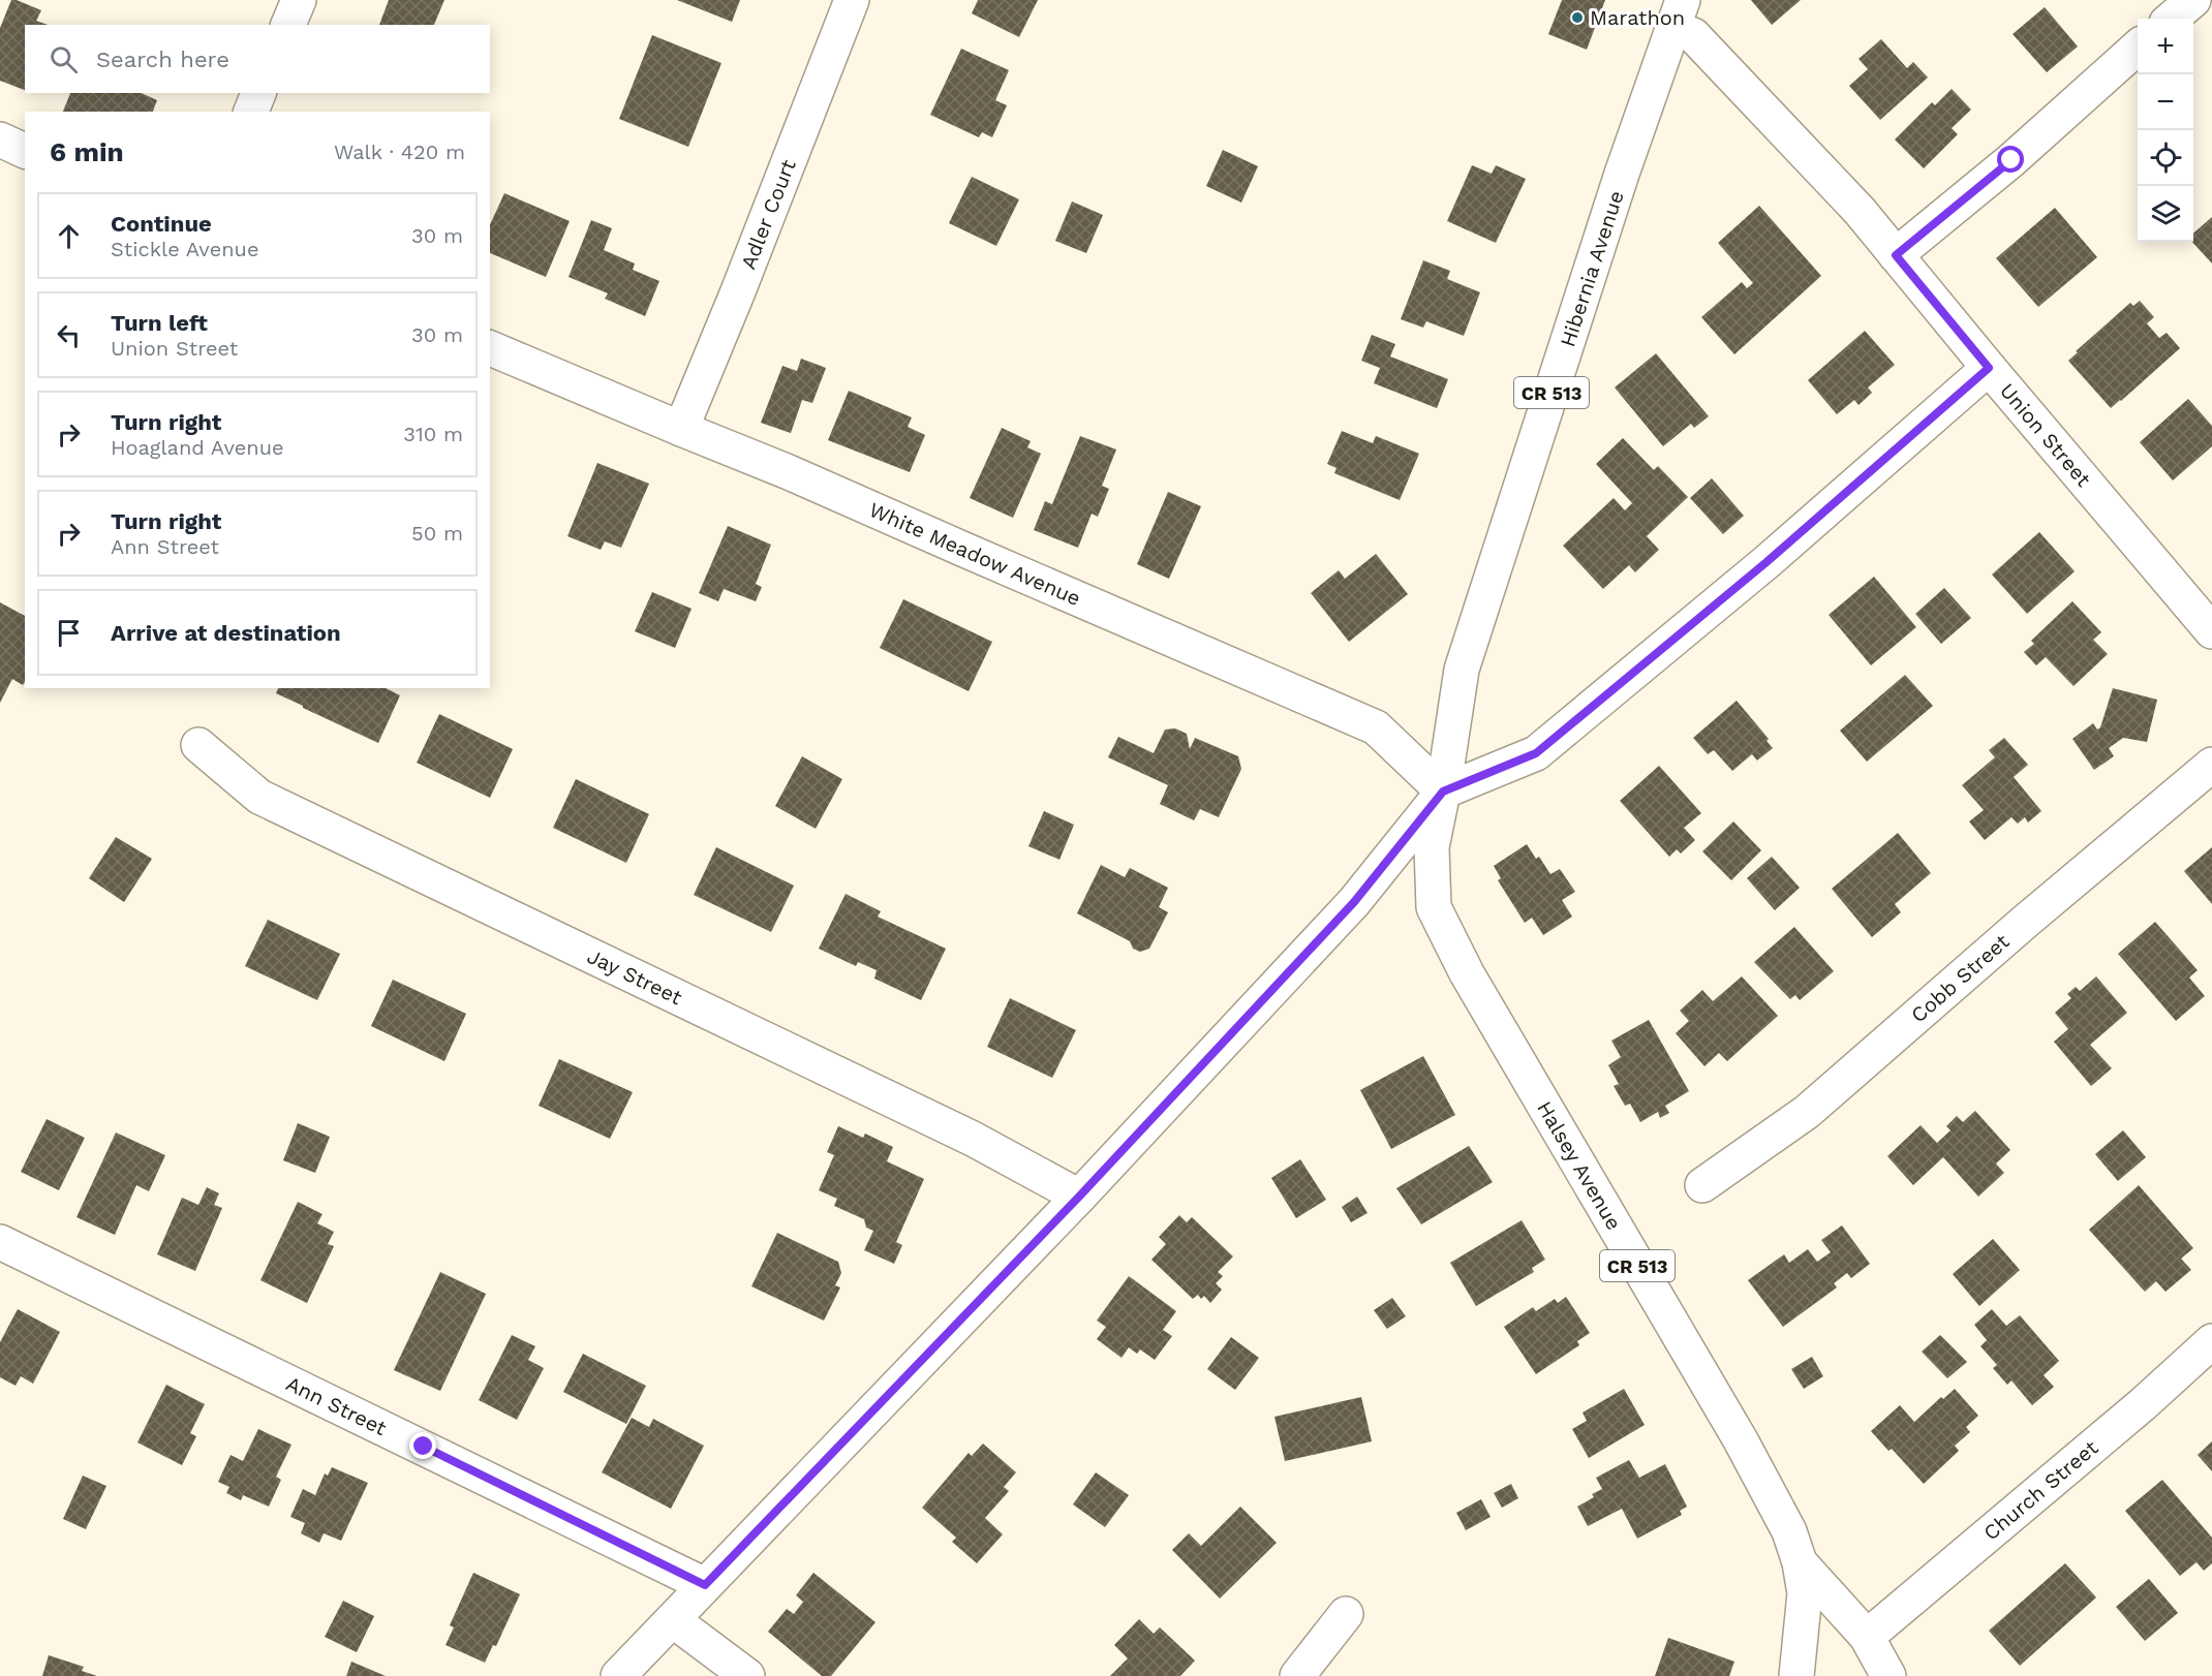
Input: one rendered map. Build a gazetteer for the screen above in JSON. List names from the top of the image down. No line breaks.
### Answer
{"streets":{"street":["Adler Court","Hibernia Avenue","CR 513","Union Street","White Meadow Avenue","Jay Street","Cobb Street","Halsey Avenue","Ann Street","Church Street"]},"crossings":[["Adler Court","White Meadow Avenue"],["Hibernia Avenue","Union Street"],["Hibernia Avenue","White Meadow Avenue"],["Hibernia Avenue","Halsey Avenue"],["CR 513","Halsey Avenue"],["White Meadow Avenue","Halsey Avenue"],["Halsey Avenue","Church Street"]],"places":["Marathon"],"page":{"map_buttons":["+","−"],"search":"Search here","heading":["6 min","Walk · 420 m"],"list":[["Continue","Stickle Avenue","30 m"],["Turn left","Union Street","30 m"],["Turn right","Hoagland Avenue","310 m"],["Turn right","Ann Street","50 m"],"Arrive at destination"]}}
